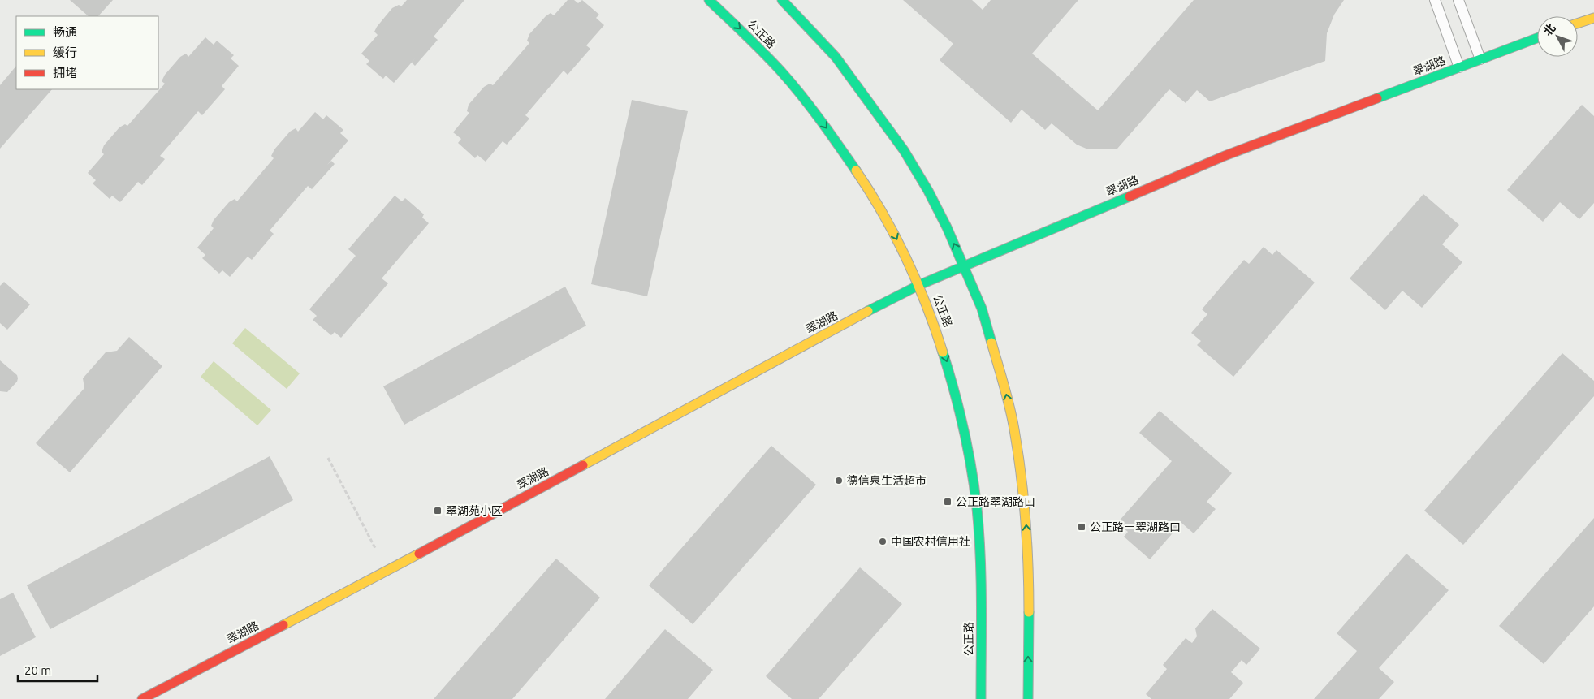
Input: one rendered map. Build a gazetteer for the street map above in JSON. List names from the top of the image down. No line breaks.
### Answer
{"streets":{"street":["公正路","翠湖路"]},"crossings":[["公正路","翠湖路"]],"places":{"other":["德信泉生活超市","中国农村信用社"],"transit":["公正路翠湖路口","翠湖苑小区","公正路－翠湖路口"]},"legend":["畅通","缓行","拥堵"],"scale_bar":"20 m","north":"top left"}
